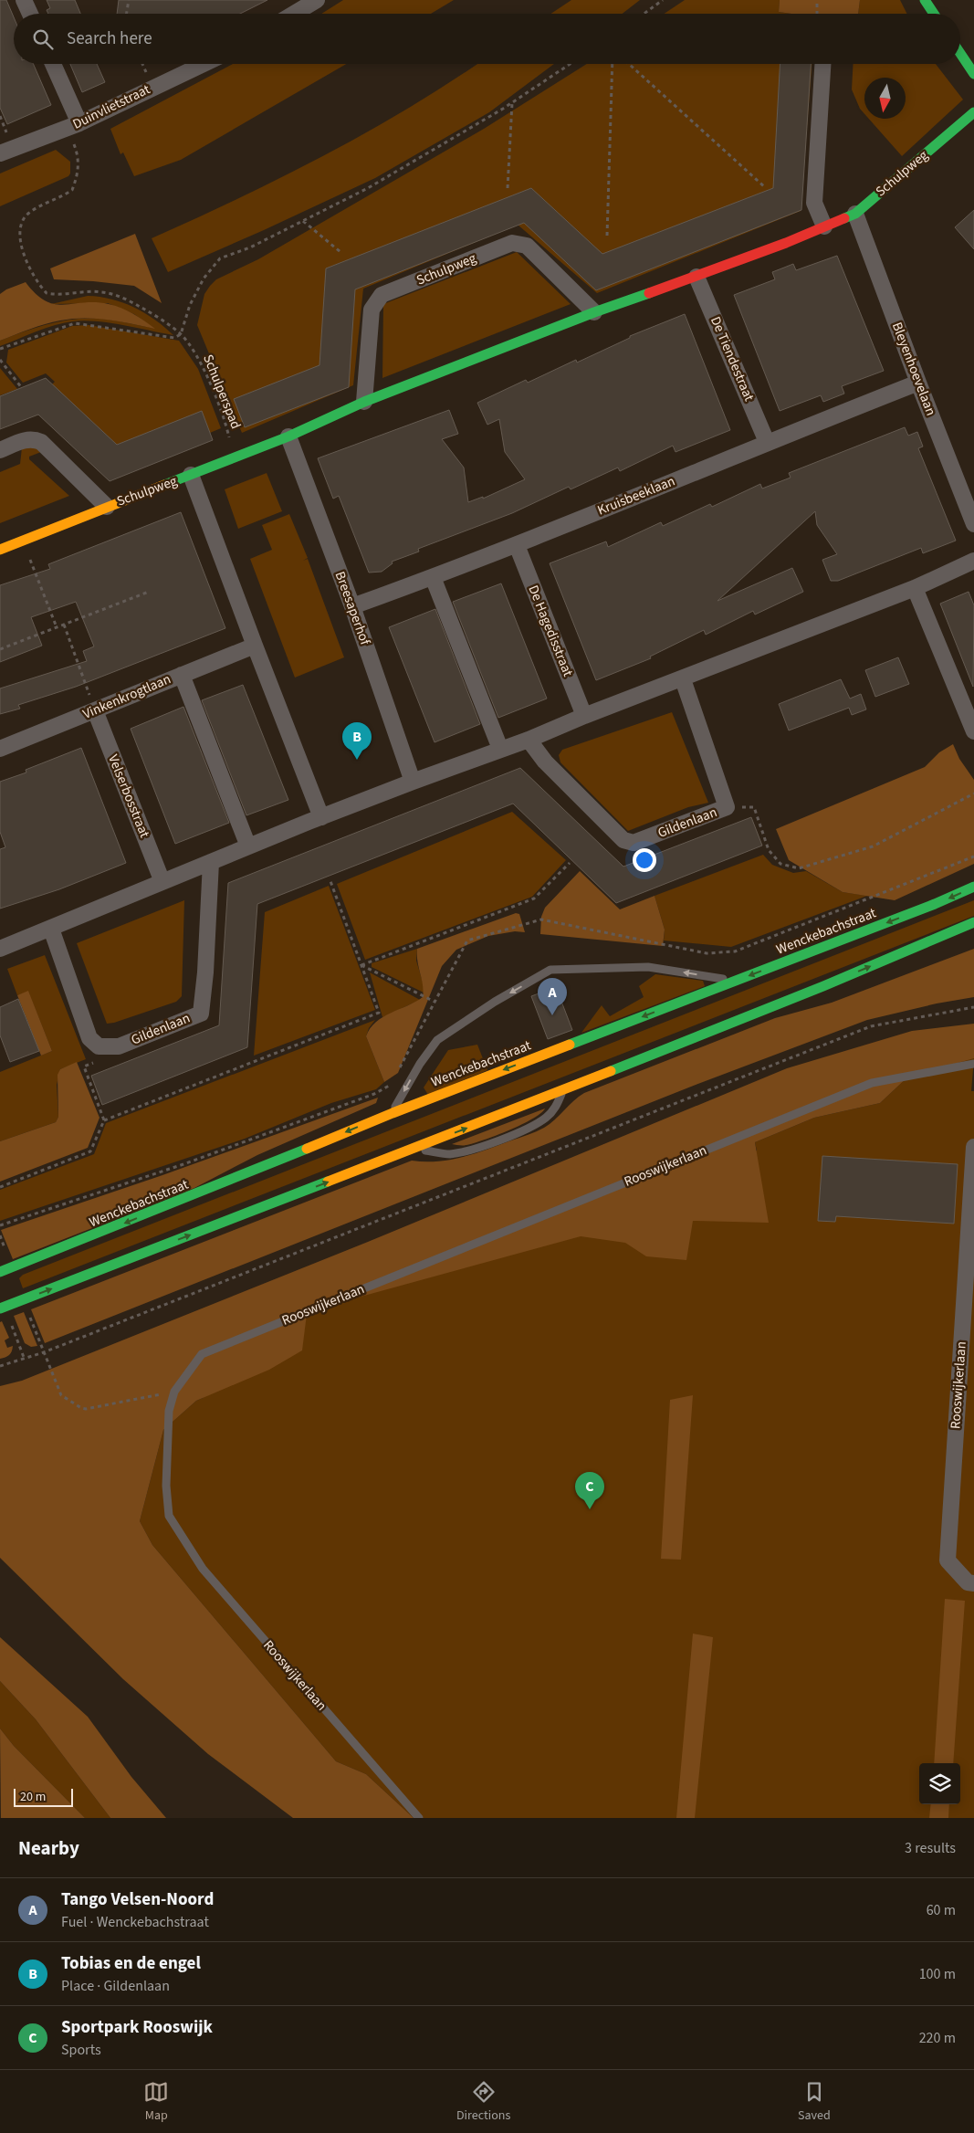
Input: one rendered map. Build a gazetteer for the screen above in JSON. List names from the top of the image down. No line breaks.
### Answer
{"streets":{"street":["Duinvlietstraat","Schulpweg","De Tiendestraat","Bleyenhoevelaan","Kruisbeeklaan","Breesaperhof","De Hagedisstraat","Vinkenkrogtlaan","Velserbosstraat","Gildenlaan","Wenckebachstraat","Rooswijkerlaan"],"path":["Schulperspad"]},"crossings":[["Duinvlietstraat","Schulperspad"],["Schulpweg","De Tiendestraat"],["Schulpweg","Bleyenhoevelaan"],["Schulpweg","Schulperspad"],["Schulpweg","Breesaperhof"],["De Tiendestraat","Kruisbeeklaan"],["Bleyenhoevelaan","Kruisbeeklaan"],["Kruisbeeklaan","Breesaperhof"],["Kruisbeeklaan","De Hagedisstraat"],["Vinkenkrogtlaan","Velserbosstraat"]],"scale_bar":"20 m","north":"bottom","page":{"search":"Search here","pins":["B","A","C"],"scale":"20 m","heading":["Nearby","3 results"],"list":[{"mark":"A","name":"Tango Velsen-Noord","note":"Fuel · Wenckebachstraat","value":"60 m"},{"mark":"B","name":"Tobias en de engel","note":"Place · Gildenlaan","value":"100 m"},{"mark":"C","name":"Sportpark Rooswijk","note":"Sports","value":"220 m"}],"nav":["Map","Directions","Saved"]}}
